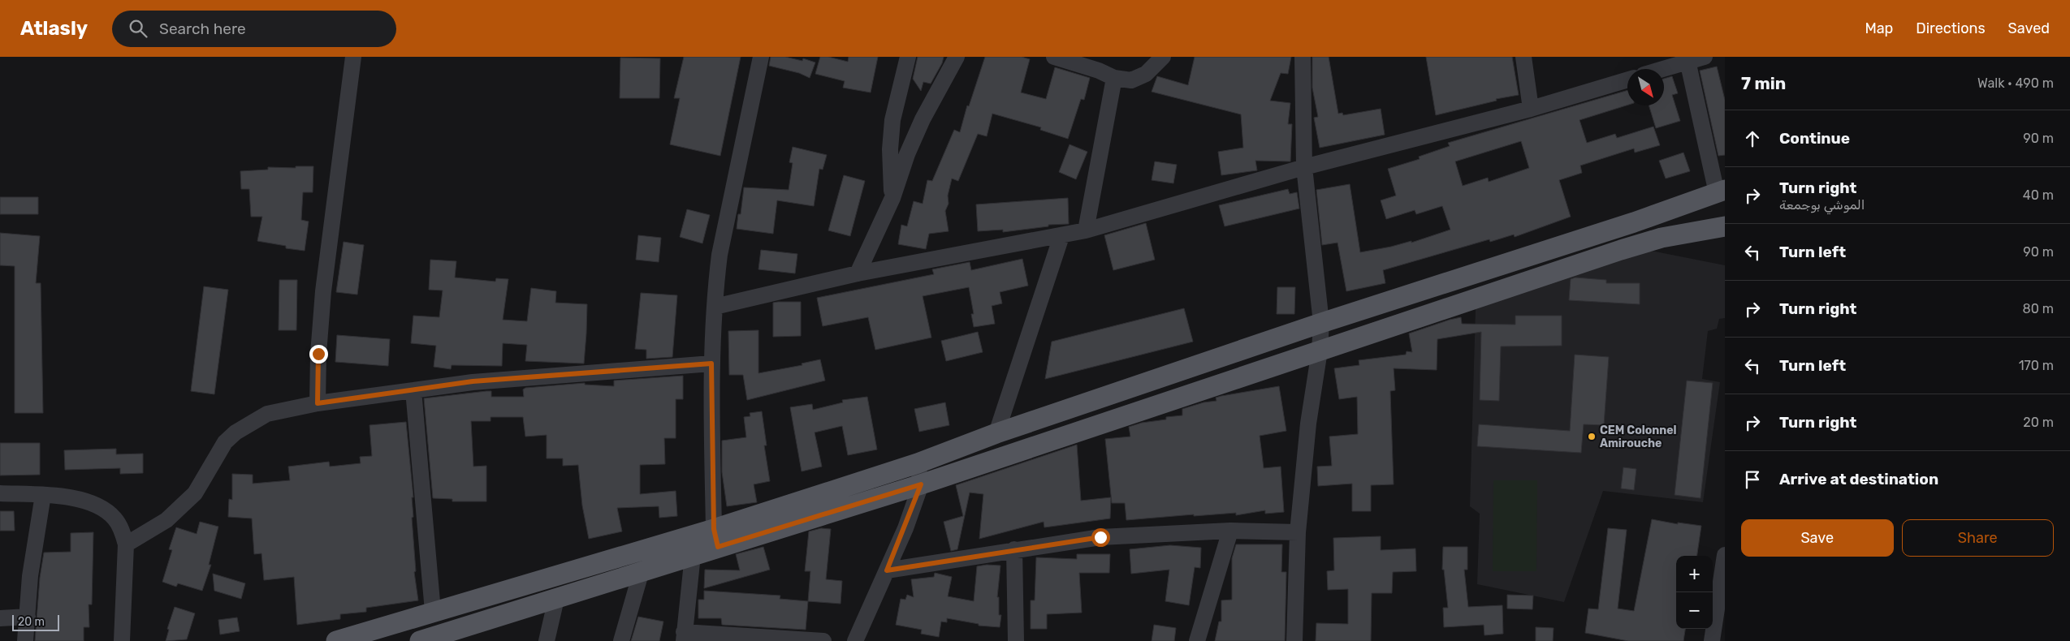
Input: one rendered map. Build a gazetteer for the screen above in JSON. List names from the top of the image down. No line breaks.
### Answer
{"places":["CEM Colonnel Amirouche"],"scale_bar":"20 m","north":"bottom right","page":{"header":"Atlasly","search":"Search here","nav":["Map","Directions","Saved"],"heading":["7 min","Walk · 490 m"],"list":[["Continue","90 m"],["Turn right","الموشي بوجمعة","40 m"],["Turn left","90 m"],["Turn right","80 m"],["Turn left","170 m"],["Turn right","20 m"],"Arrive at destination"],"buttons":["Save","Share"],"map_buttons":["+","−"],"scale":"20 m"}}
